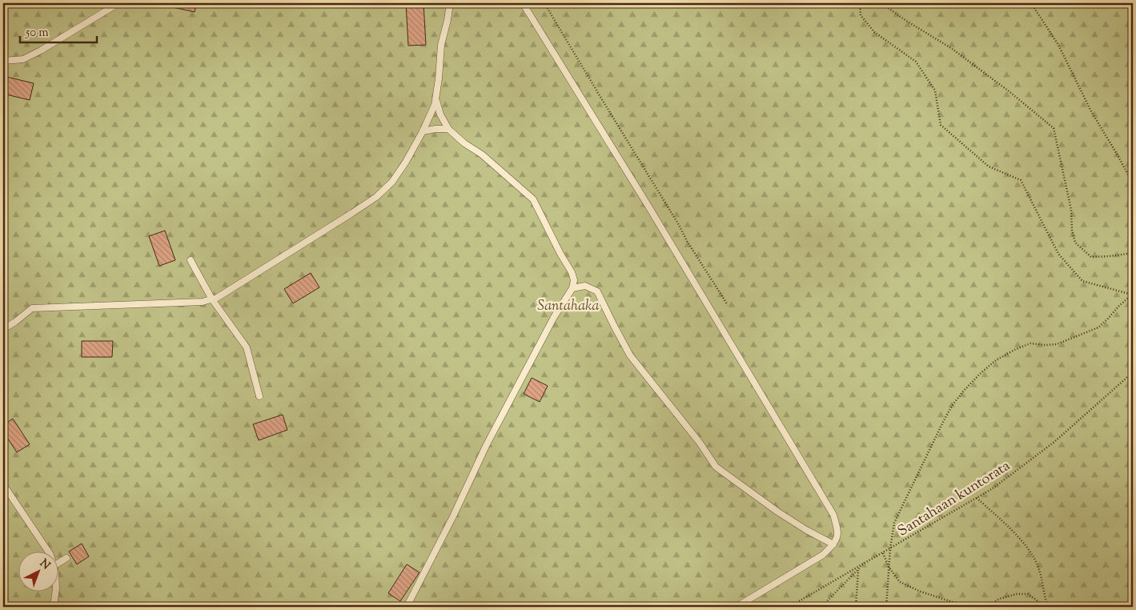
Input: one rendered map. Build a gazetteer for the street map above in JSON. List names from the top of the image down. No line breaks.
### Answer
{"streets":{"path":["Santahaan kuntorata"]},"parks":["Santahaka"],"scale_bar":"50 m","north":"top right"}
